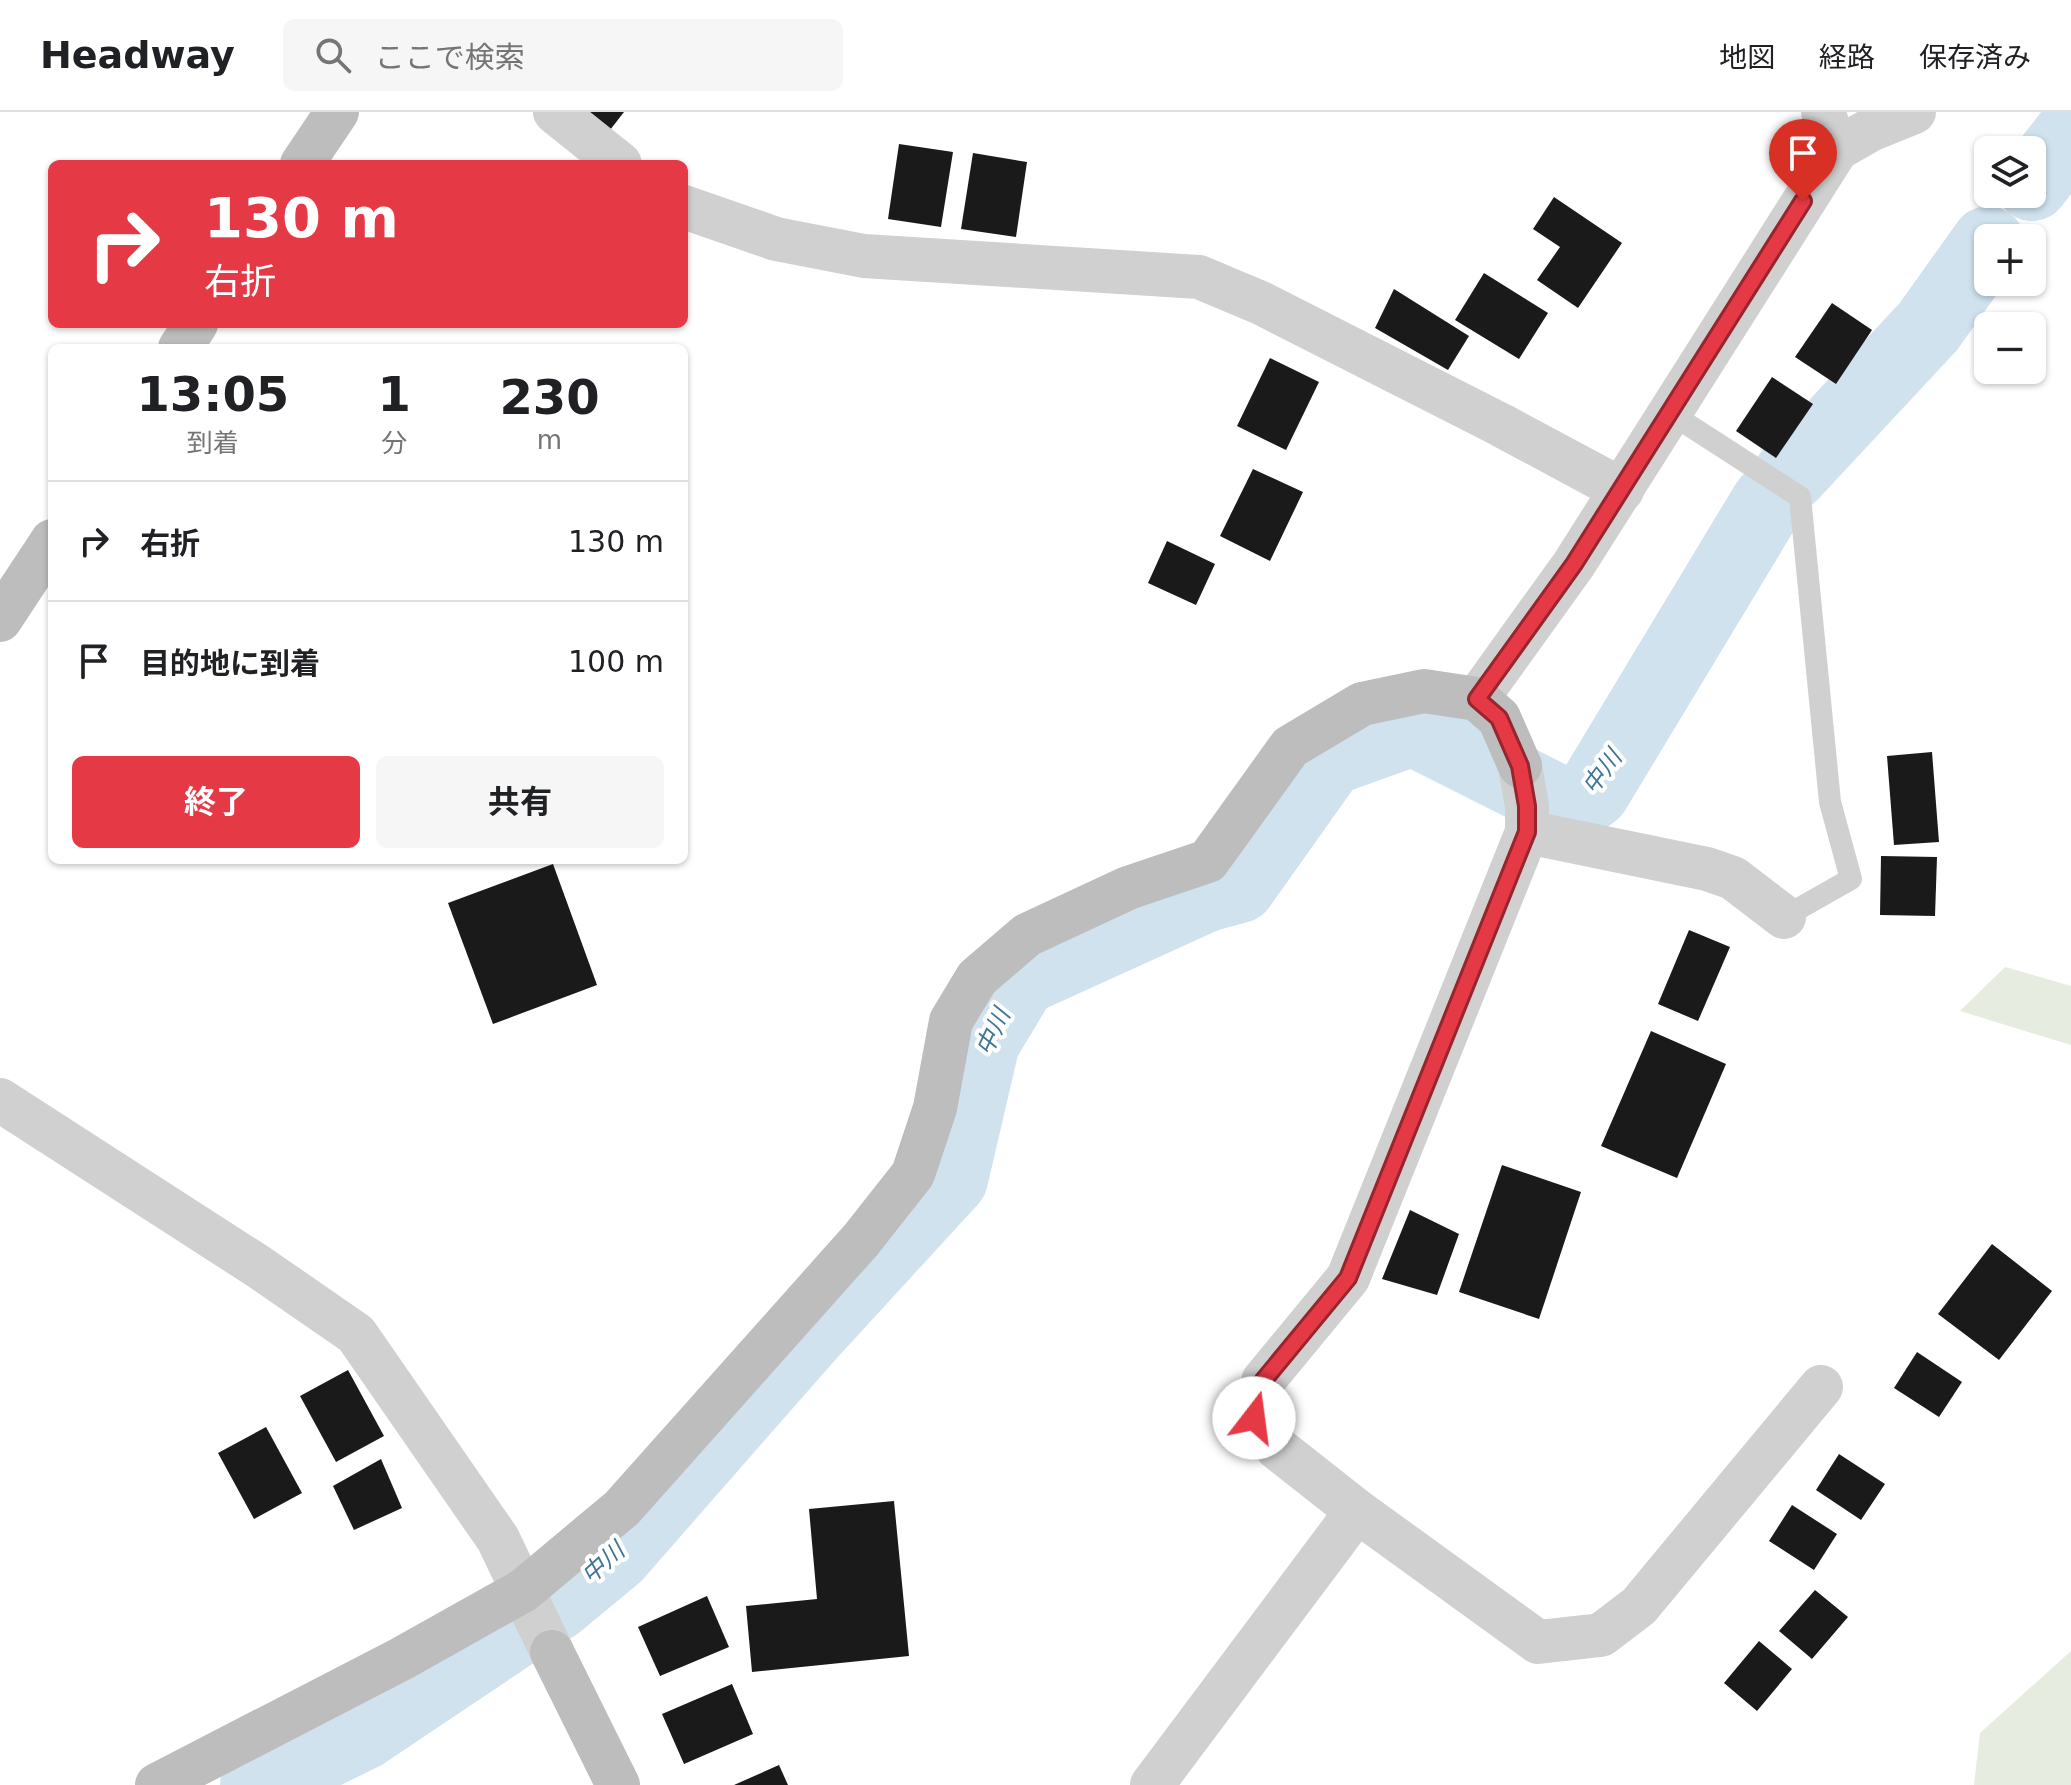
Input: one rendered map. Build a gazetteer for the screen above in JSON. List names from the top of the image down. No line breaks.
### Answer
{"water":["中川"],"page":{"header":"Headway","search":"ここで検索","nav":["地図","経路","保存済み"],"map_buttons":["+","−"],"turn":["130 m","右折"],"eta":["13:05","到着","1","分","230","m"],"list":[{"name":"右折","value":"130 m"},{"name":"目的地に到着","value":"100 m"}],"buttons":["終了","共有"]}}
